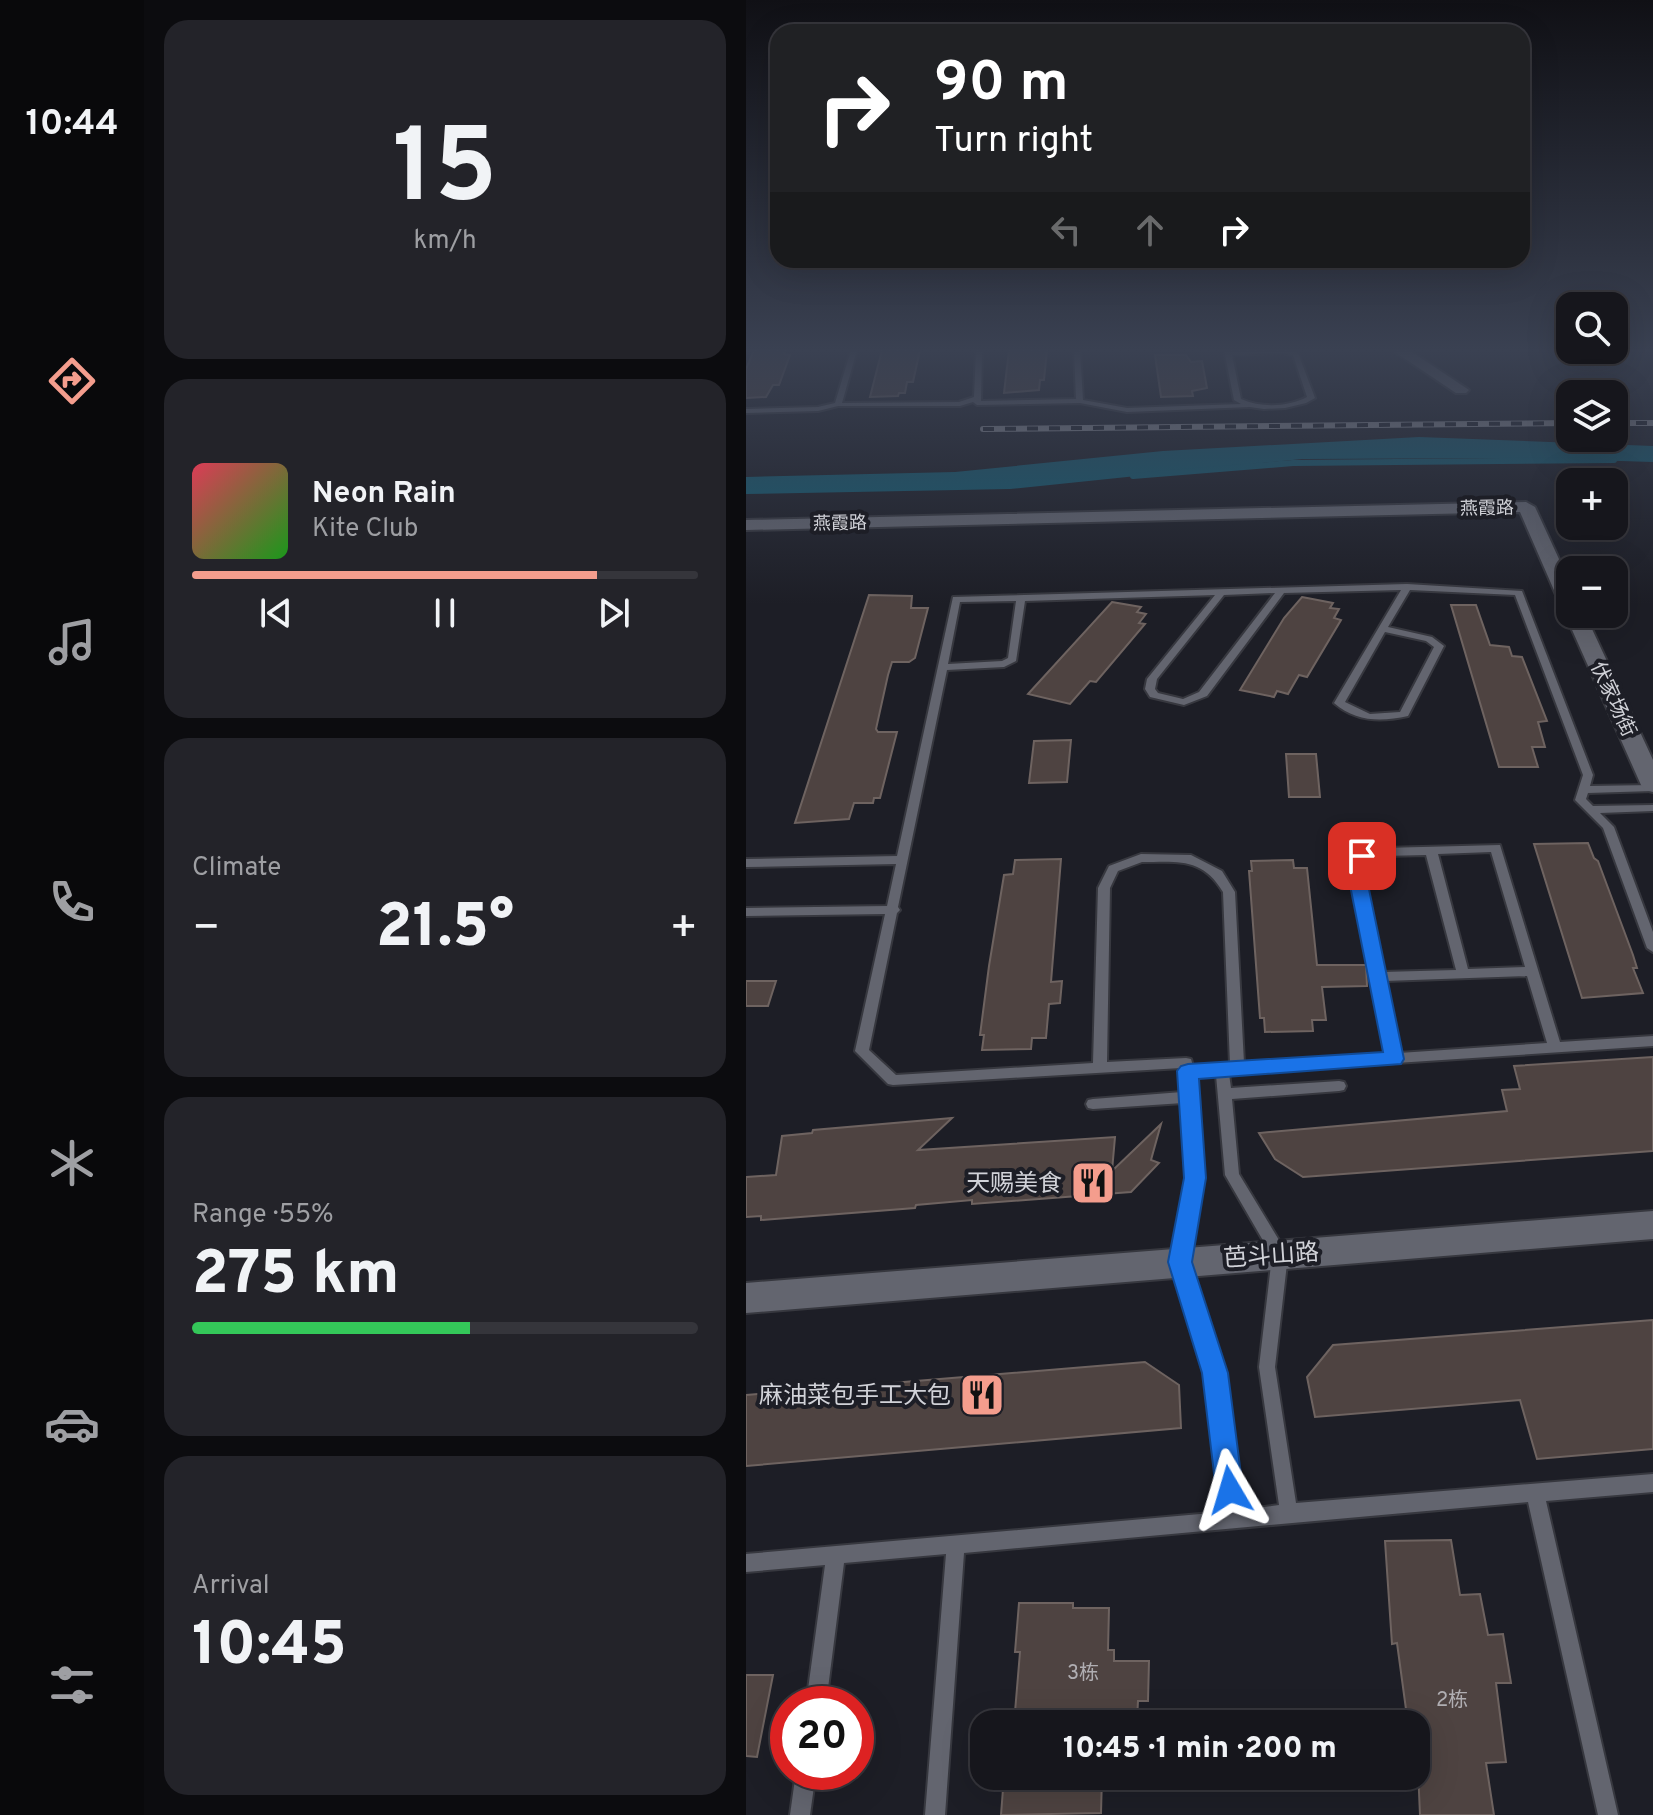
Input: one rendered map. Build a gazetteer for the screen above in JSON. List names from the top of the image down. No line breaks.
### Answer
{"streets":{"street":["燕霞路","伏家场街","芭斗山路"]},"places":{"restaurant":["天赐美食","麻油菜包手工大包"]},"house_numbers":["3栋","2栋"],"page":{"tabs":"10:44","tile":[["15","km/h"],"Climate",["Range · 55%","275 km"],["Arrival","10:45"]],"turn":["90 m","Turn right"],"map_buttons":["+","−"],"song":["Neon Rain","Kite Club"],"heat":["−","21.5°","+"],"limit":"20","trip":"10:45 · 1 min · 200 m"}}
